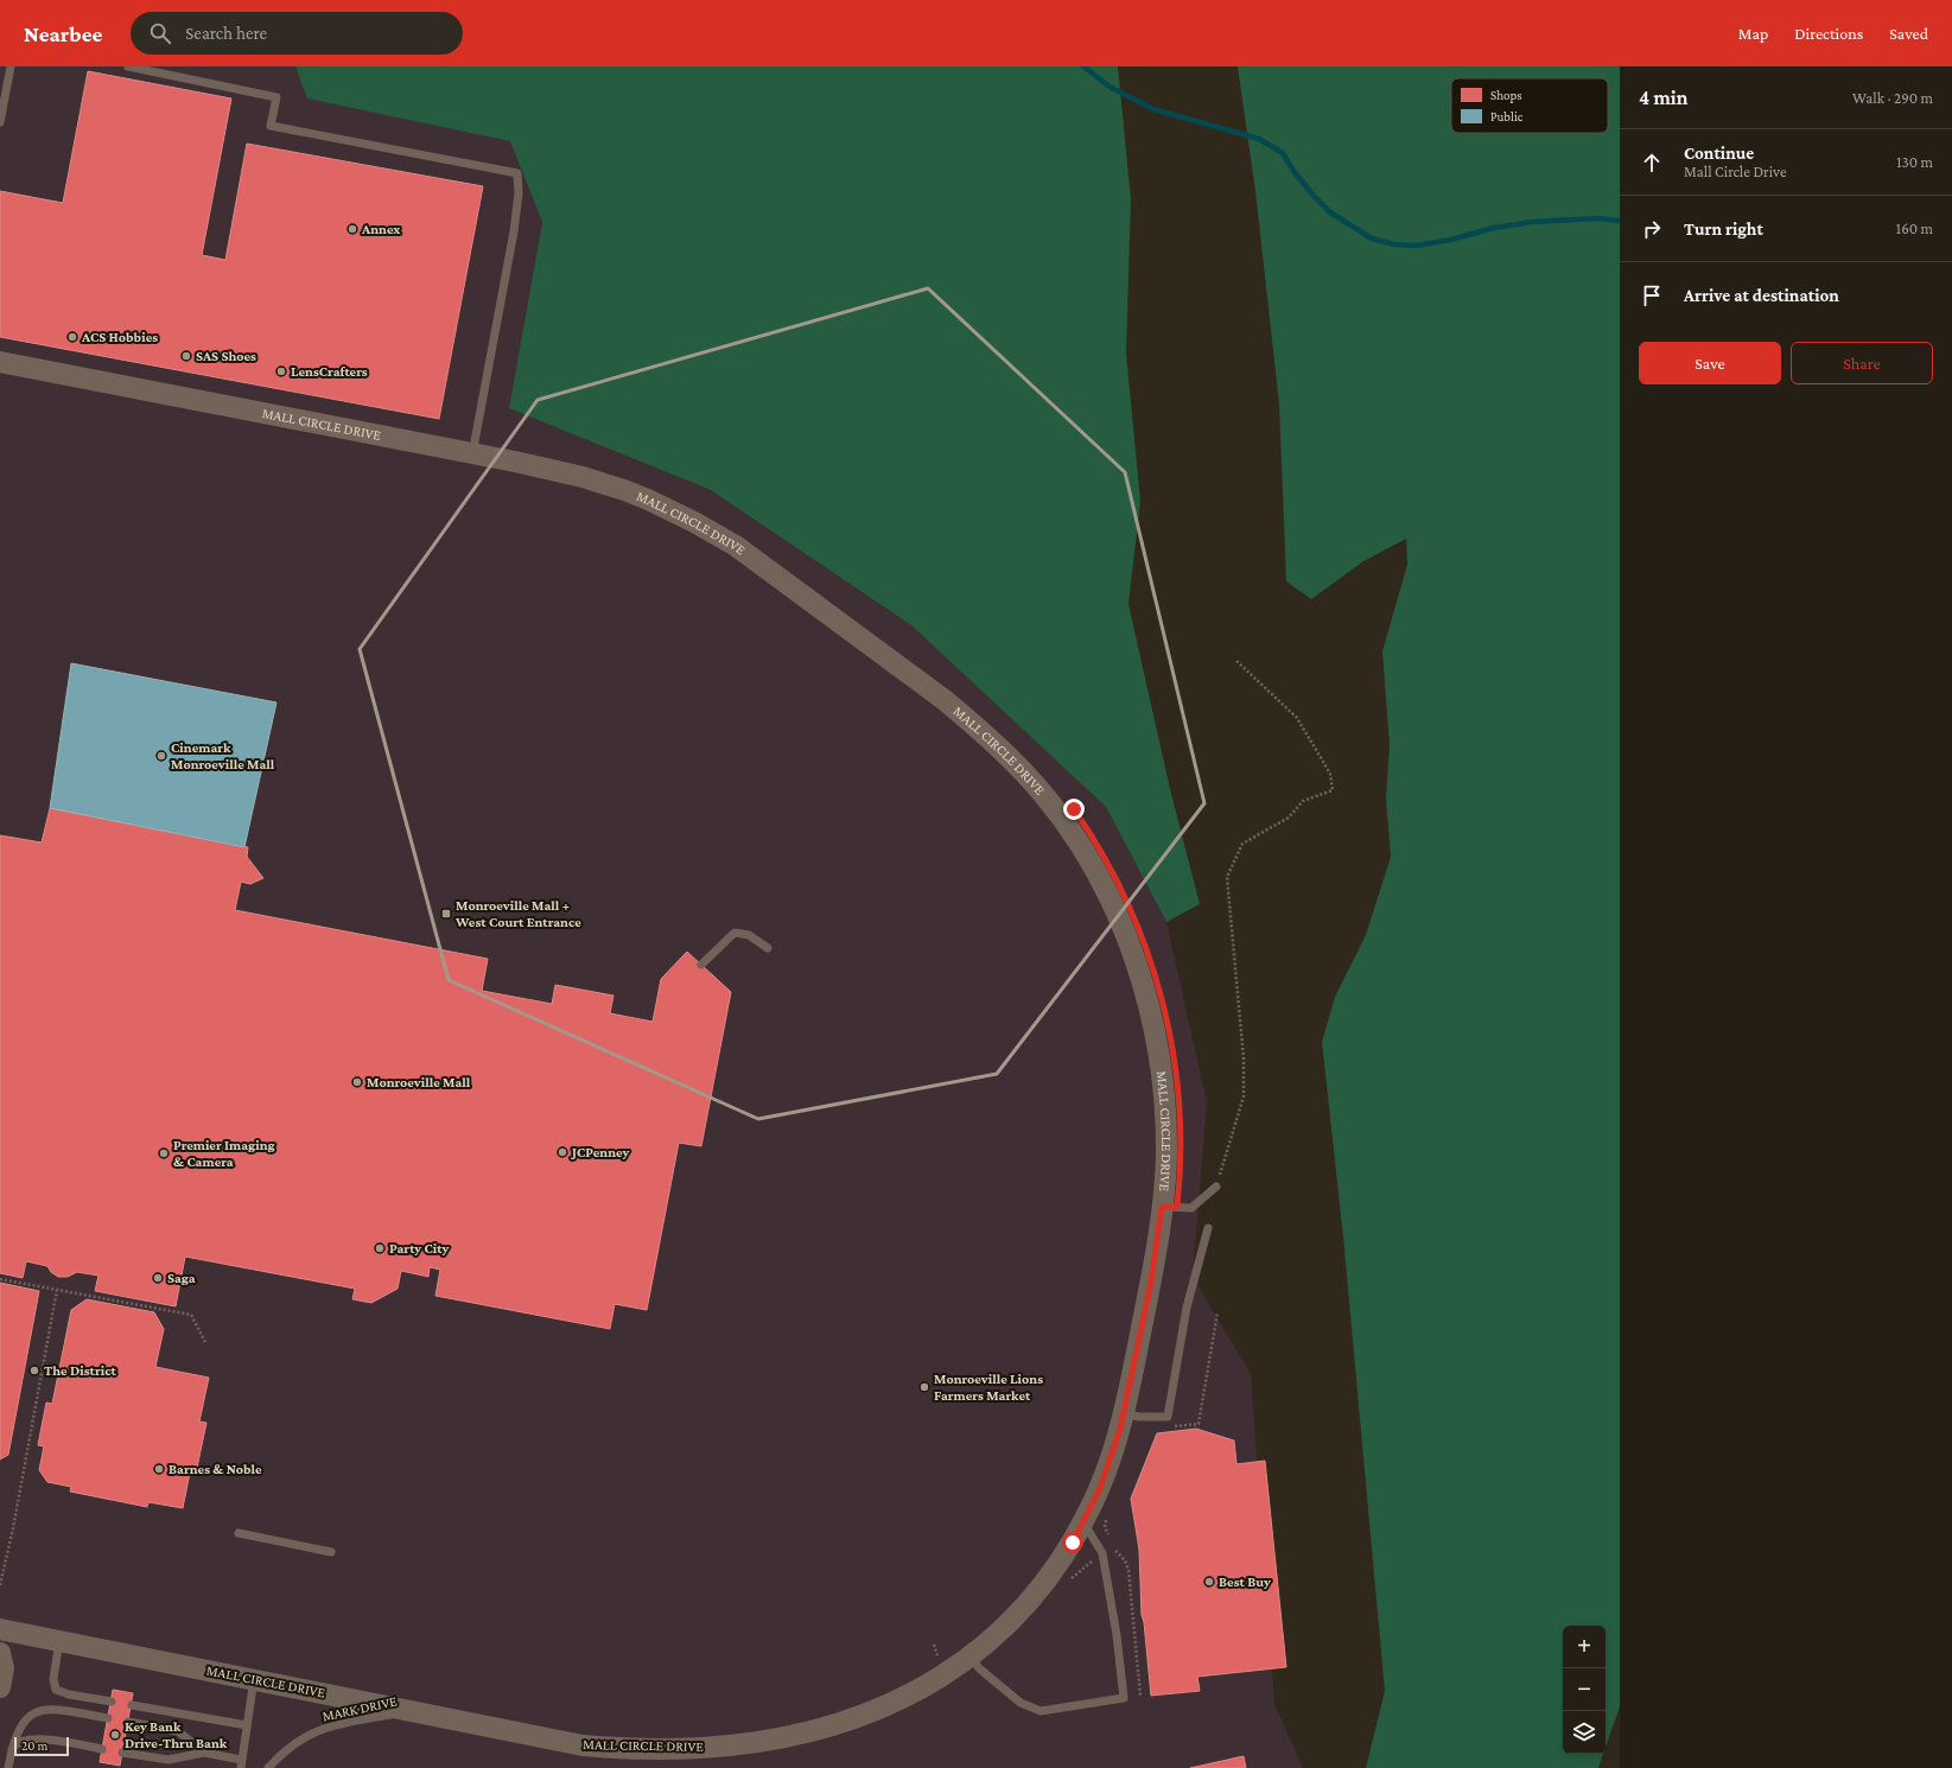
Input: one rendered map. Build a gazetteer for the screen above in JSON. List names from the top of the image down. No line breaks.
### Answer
{"streets":{"street":["MALL CIRCLE DRIVE"],"lane":["MARK DRIVE"]},"crossings":[["MALL CIRCLE DRIVE","MARK DRIVE"]],"places":{"other":["Annex","ACS Hobbies","SAS Shoes","LensCrafters","Cinemark Monroeville Mall","Monroeville Mall","JCPenney","Premier Imaging & Camera","Party City","Saga","The District","Monroeville Lions Farmers Market","Barnes & Noble","Best Buy","Key Bank Drive-Thru Bank"],"transit":["Monroeville Mall + West Court Entrance"]},"legend":["Shops","Public"],"scale_bar":"20 m","page":{"header":"Nearbee","search":"Search here","nav":["Map","Directions","Saved"],"heading":["4 min","Walk · 290 m"],"list":[["Continue","Mall Circle Drive","130 m"],["Turn right","160 m"],"Arrive at destination"],"buttons":["Save","Share"],"map_buttons":["+","−"],"scale":"20 m"}}
